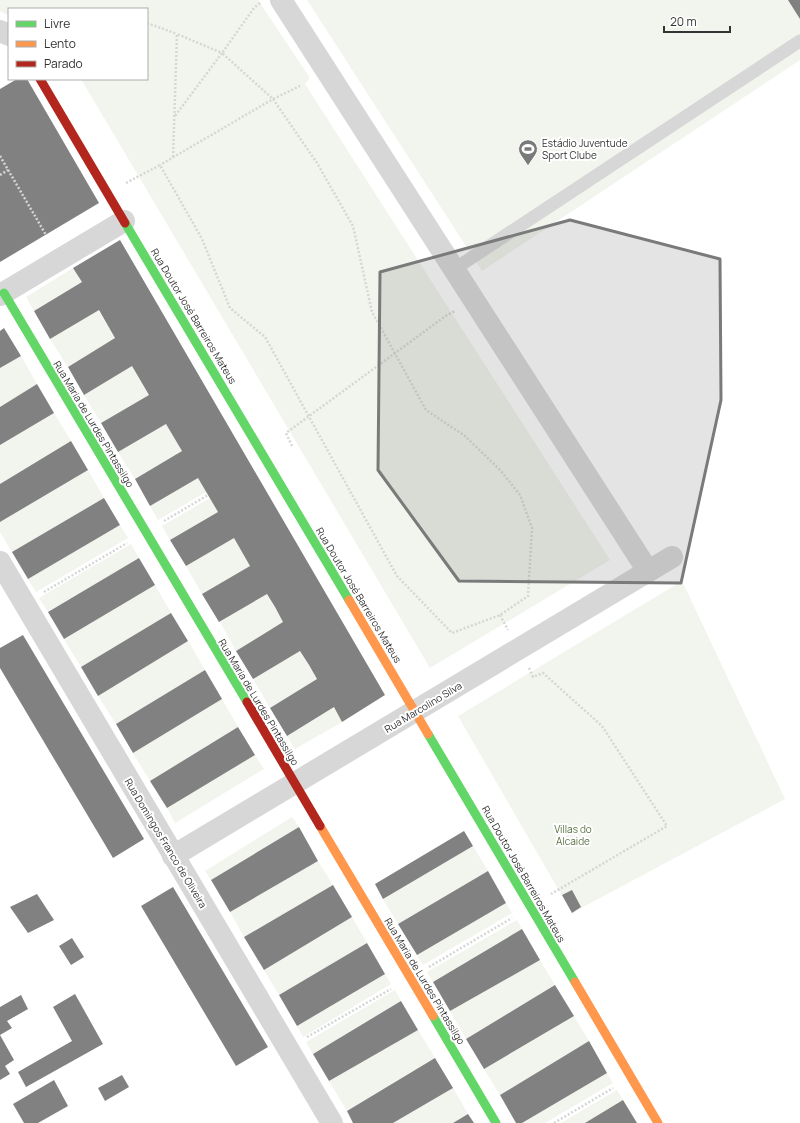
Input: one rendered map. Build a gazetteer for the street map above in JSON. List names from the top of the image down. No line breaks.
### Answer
{"streets":{"street":["Rua Doutor José Barreiros Mateus","Rua Maria de Lurdes Pintassilgo","Rua Marcolino Silva","Rua Domingos Franco de Oliveira"]},"crossings":[["Rua Doutor José Barreiros Mateus","Rua Marcolino Silva"],["Rua Maria de Lurdes Pintassilgo","Rua Marcolino Silva"],["Rua Marcolino Silva","Rua Domingos Franco de Oliveira"]],"parks":["Villas do Alcaide"],"places":{"sports":["Estádio Juventude Sport Clube"]},"legend":["Livre","Lento","Parado"],"scale_bar":"20 m"}
